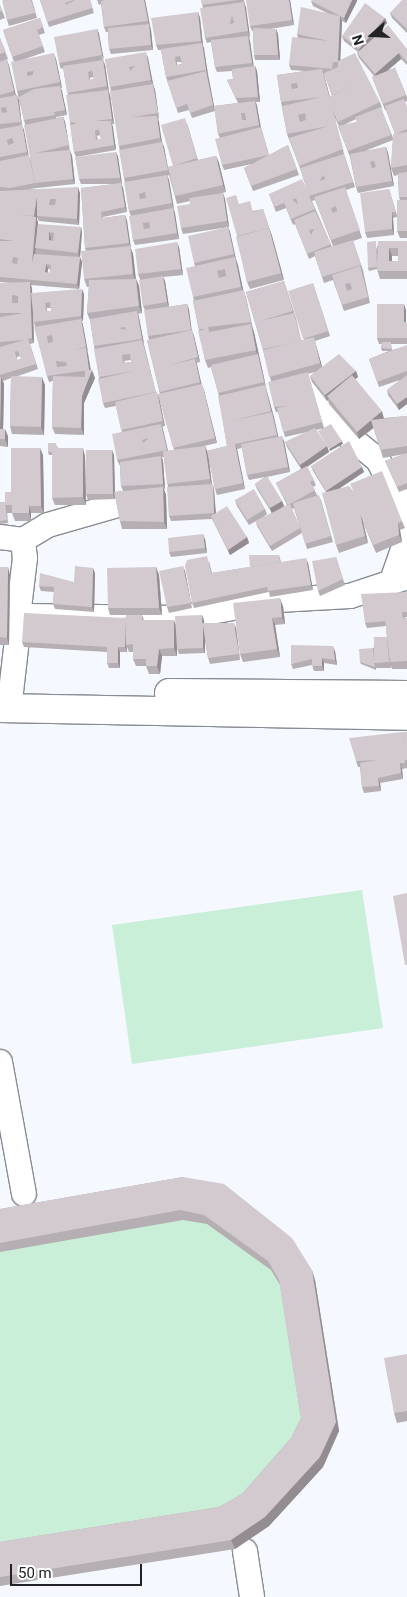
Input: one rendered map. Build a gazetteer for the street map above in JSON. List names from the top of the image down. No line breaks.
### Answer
{"scale_bar":"50 m","north":"left"}
